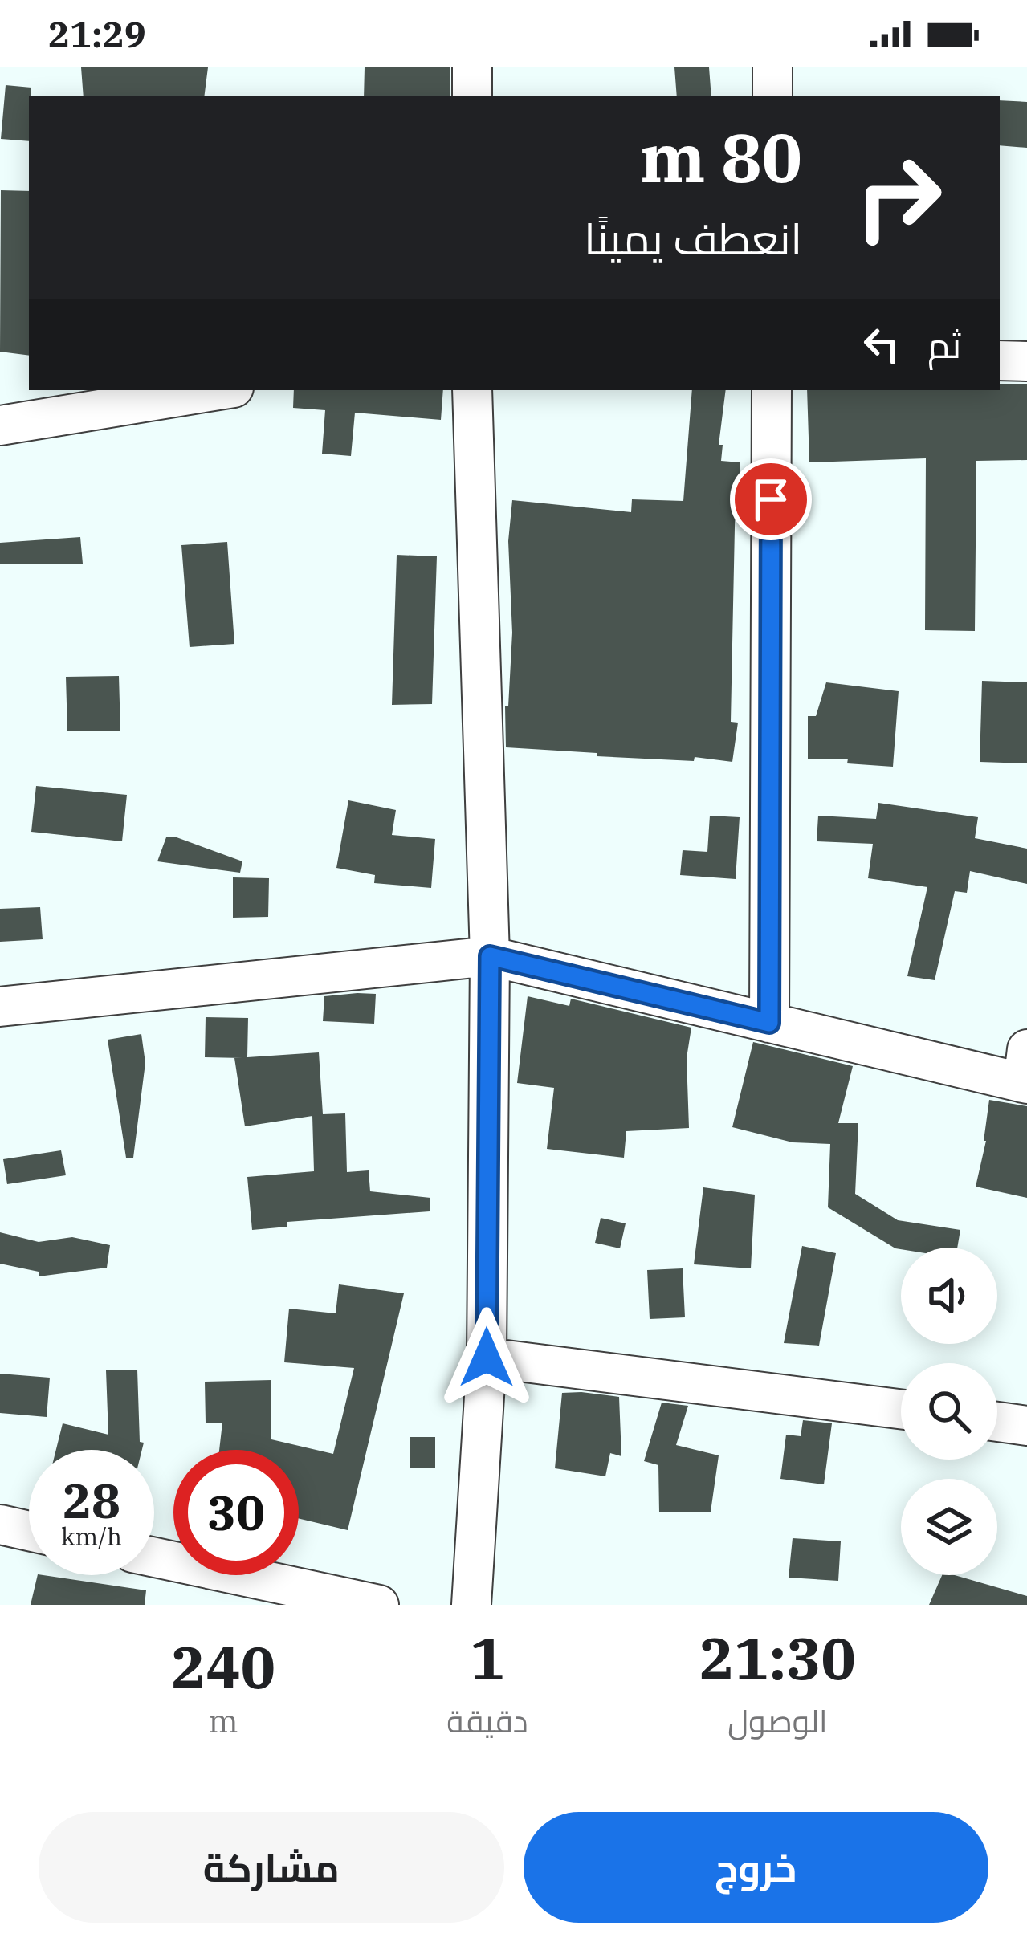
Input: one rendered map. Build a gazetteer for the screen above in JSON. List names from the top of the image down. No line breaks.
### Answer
{"page":{"status":"21:29","turn":["80 m","انعطف يمينًا"],"then":"ثم","speed":"28 km/h","limit":"30","eta":["21:30","الوصول","1","دقيقة","240","m"],"buttons":["خروج","مشاركة"]}}
